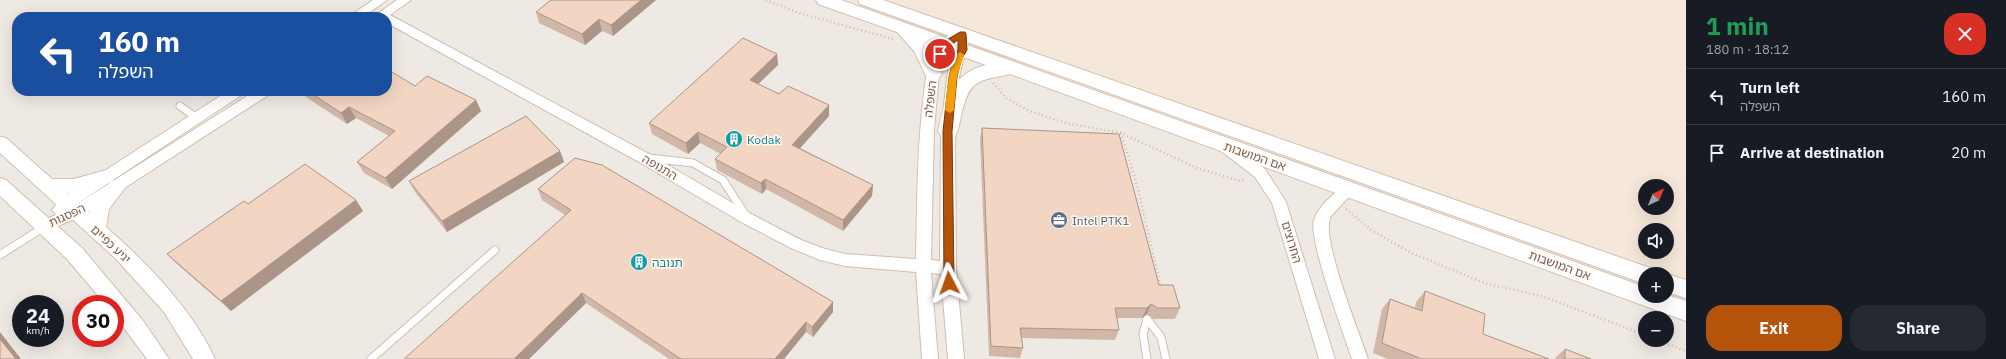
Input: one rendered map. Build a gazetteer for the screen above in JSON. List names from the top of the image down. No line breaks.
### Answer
{"streets":{"main road":["אם המושבות"],"street":["השפלה","התנופה","הפסגות","החרוצים","יגיע כפיים"]},"crossings":[["השפלה","אם המושבות"],["השפלה","התנופה"],["אם המושבות","החרוצים"],["הפסגות","יגיע כפיים"]],"places":{"building":["Kodak","תנובה"],"office":["Intel PTK1"]},"north":"top right","page":{"heading":["1 min","180 m · 18:12"],"turn":["160 m","השפלה"],"list":[{"name":"Turn left","note":"השפלה","value":"160 m"},{"name":"Arrive at destination","value":"20 m"}],"map_buttons":["+","−"],"speed":"24 km/h","limit":"30","buttons":["Exit","Share"]}}
